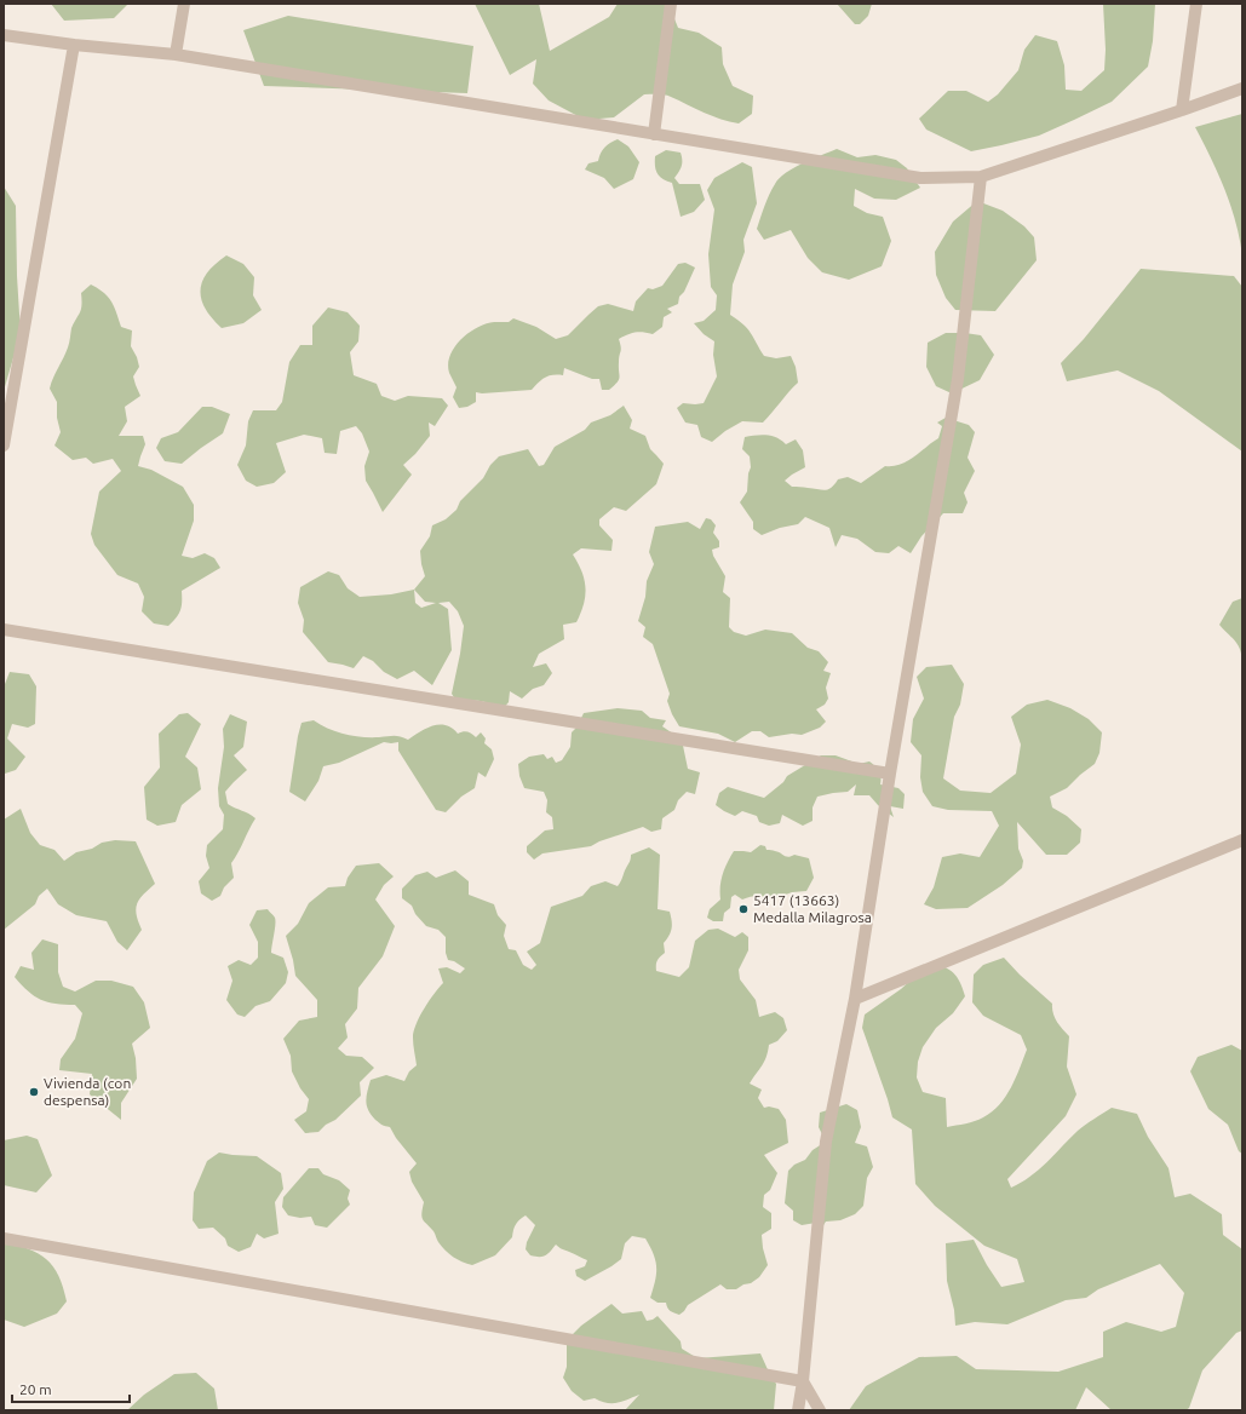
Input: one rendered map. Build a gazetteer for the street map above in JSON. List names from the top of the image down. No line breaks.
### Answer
{"places":["5417 (13663) Medalla Milagrosa","Vivienda (con despensa)"],"scale_bar":"20 m"}
